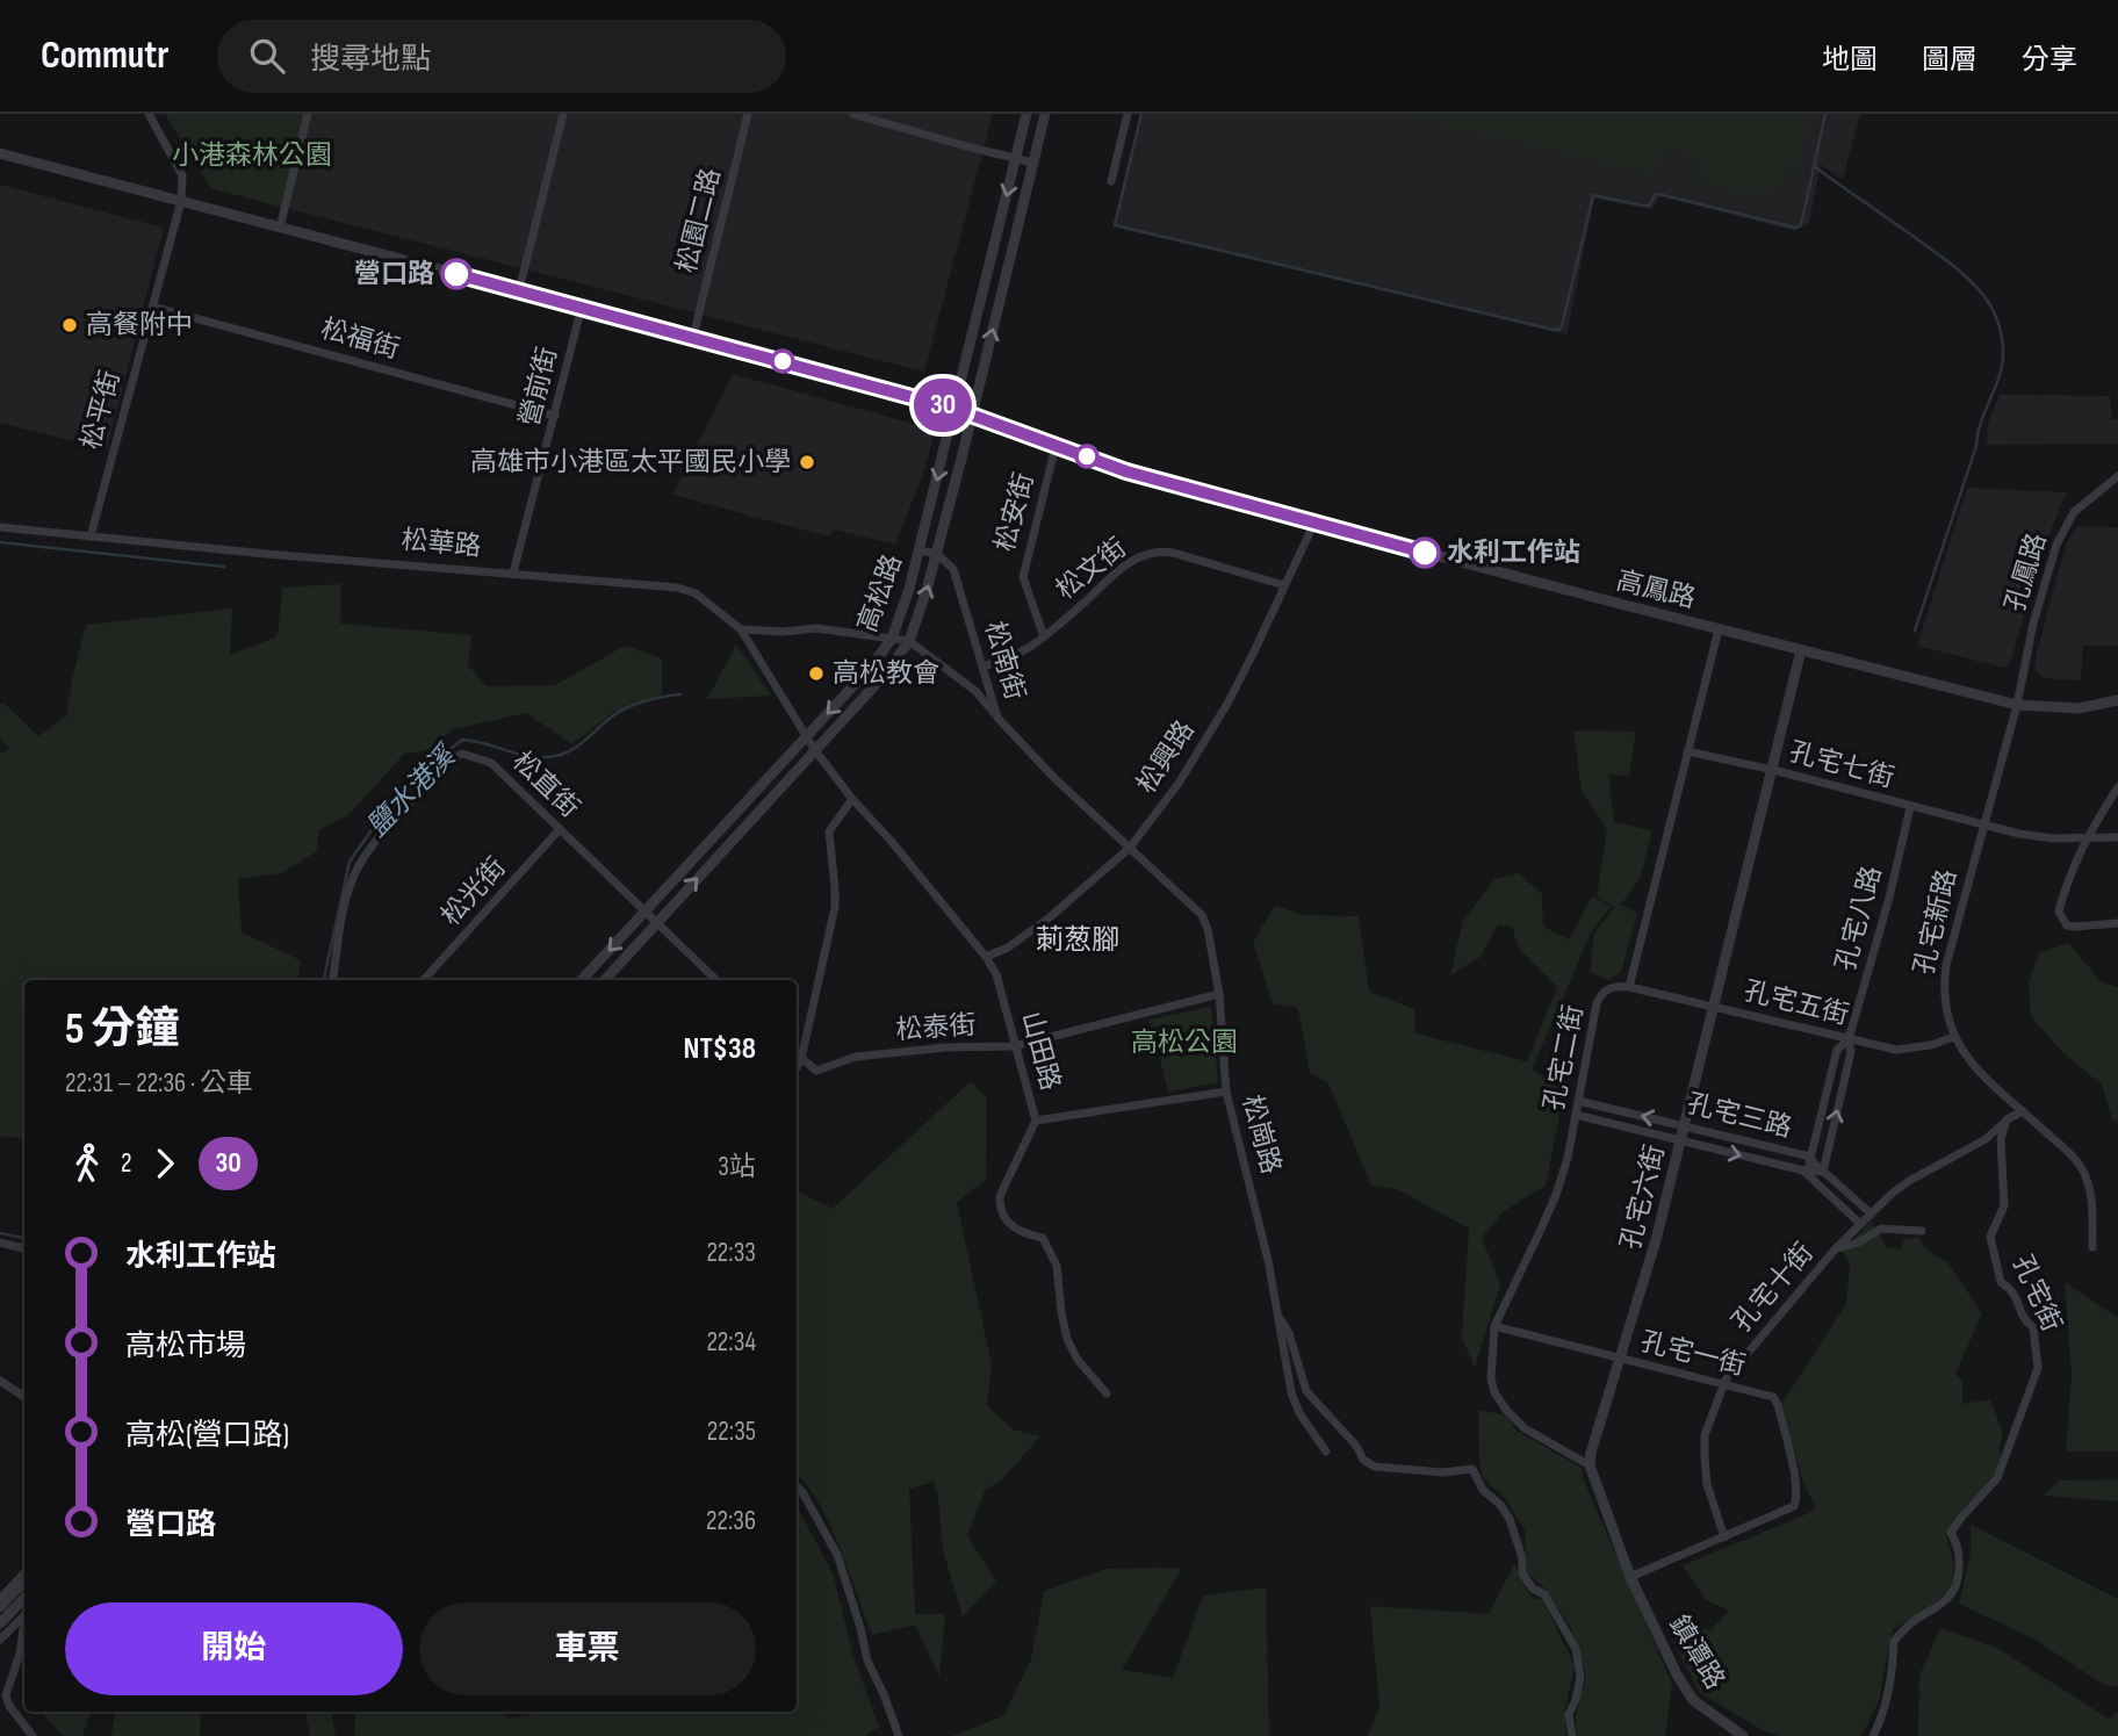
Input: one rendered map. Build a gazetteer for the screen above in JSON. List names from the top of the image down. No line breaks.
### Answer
{"streets":{"street":["松園二路","松福街","營前街","松平街","松安街","松華路","松文街","孔鳳路","高鳳路","高松路","松南街","松興路","孔宅七街","松直街","松光街","孔宅八路","孔宅新路","孔宅五街","松泰街","山田路","孔宅二街","孔宅三路","松崗路","孔宅六街","孔宅十街","孔宅街","孔宅一街","鎮潭路"]},"crossings":[["松福街","營前街"],["松福街","松平街"],["營前街","松華路"],["松平街","松華路"],["松安街","松文街"],["松安街","高鳳路"],["松華路","高松路"],["松華路","山田路"],["松文街","松南街"],["松文街","松興路"],["孔鳳路","高鳳路"],["孔鳳路","孔宅新路"],["高鳳路","高松路"],["高鳳路","松興路"],["高鳳路","孔宅新路"],["高鳳路","孔宅六街"],["高松路","松南街"],["高松路","松直街"],["高松路","山田路"],["松南街","松興路"],["松南街","松崗路"],["松興路","山田路"],["松興路","松崗路"],["孔宅七街","孔宅八路"],["孔宅七街","孔宅新路"],["孔宅七街","孔宅六街"],["松直街","松光街"],["孔宅八路","孔宅五街"],["孔宅八路","孔宅三路"],["孔宅新路","孔宅五街"],["孔宅五街","孔宅二街"],["孔宅五街","孔宅六街"],["松泰街","山田路"],["松泰街","松崗路"],["孔宅二街","孔宅三路"],["孔宅二街","孔宅六街"],["孔宅二街","孔宅一街"],["孔宅三路","孔宅六街"],["孔宅三路","孔宅十街"],["孔宅六街","孔宅一街"],["孔宅十街","孔宅街"],["孔宅十街","孔宅一街"]],"districts":["莿葱腳"],"water":["鹽水港溪"],"parks":["小港森林公園","高松公園"],"places":["營口路","高餐附中","高雄市小港區太平國民小學","水利工作站","高松教會"],"lines":["bus line 30"],"page":{"header":"Commutr","search":"搜尋地點","nav":["地圖","圖層","分享"],"on_map":"30","heading":["5 分鐘","22:31 – 22:36 · 公車","NT$38"],"legs":["2","30","3站"],"list":[{"name":"水利工作站","value":"22:33"},{"name":"高松市場","value":"22:34"},{"name":"高松(營口路)","value":"22:35"},{"name":"營口路","value":"22:36"}],"buttons":["開始","車票"]}}
